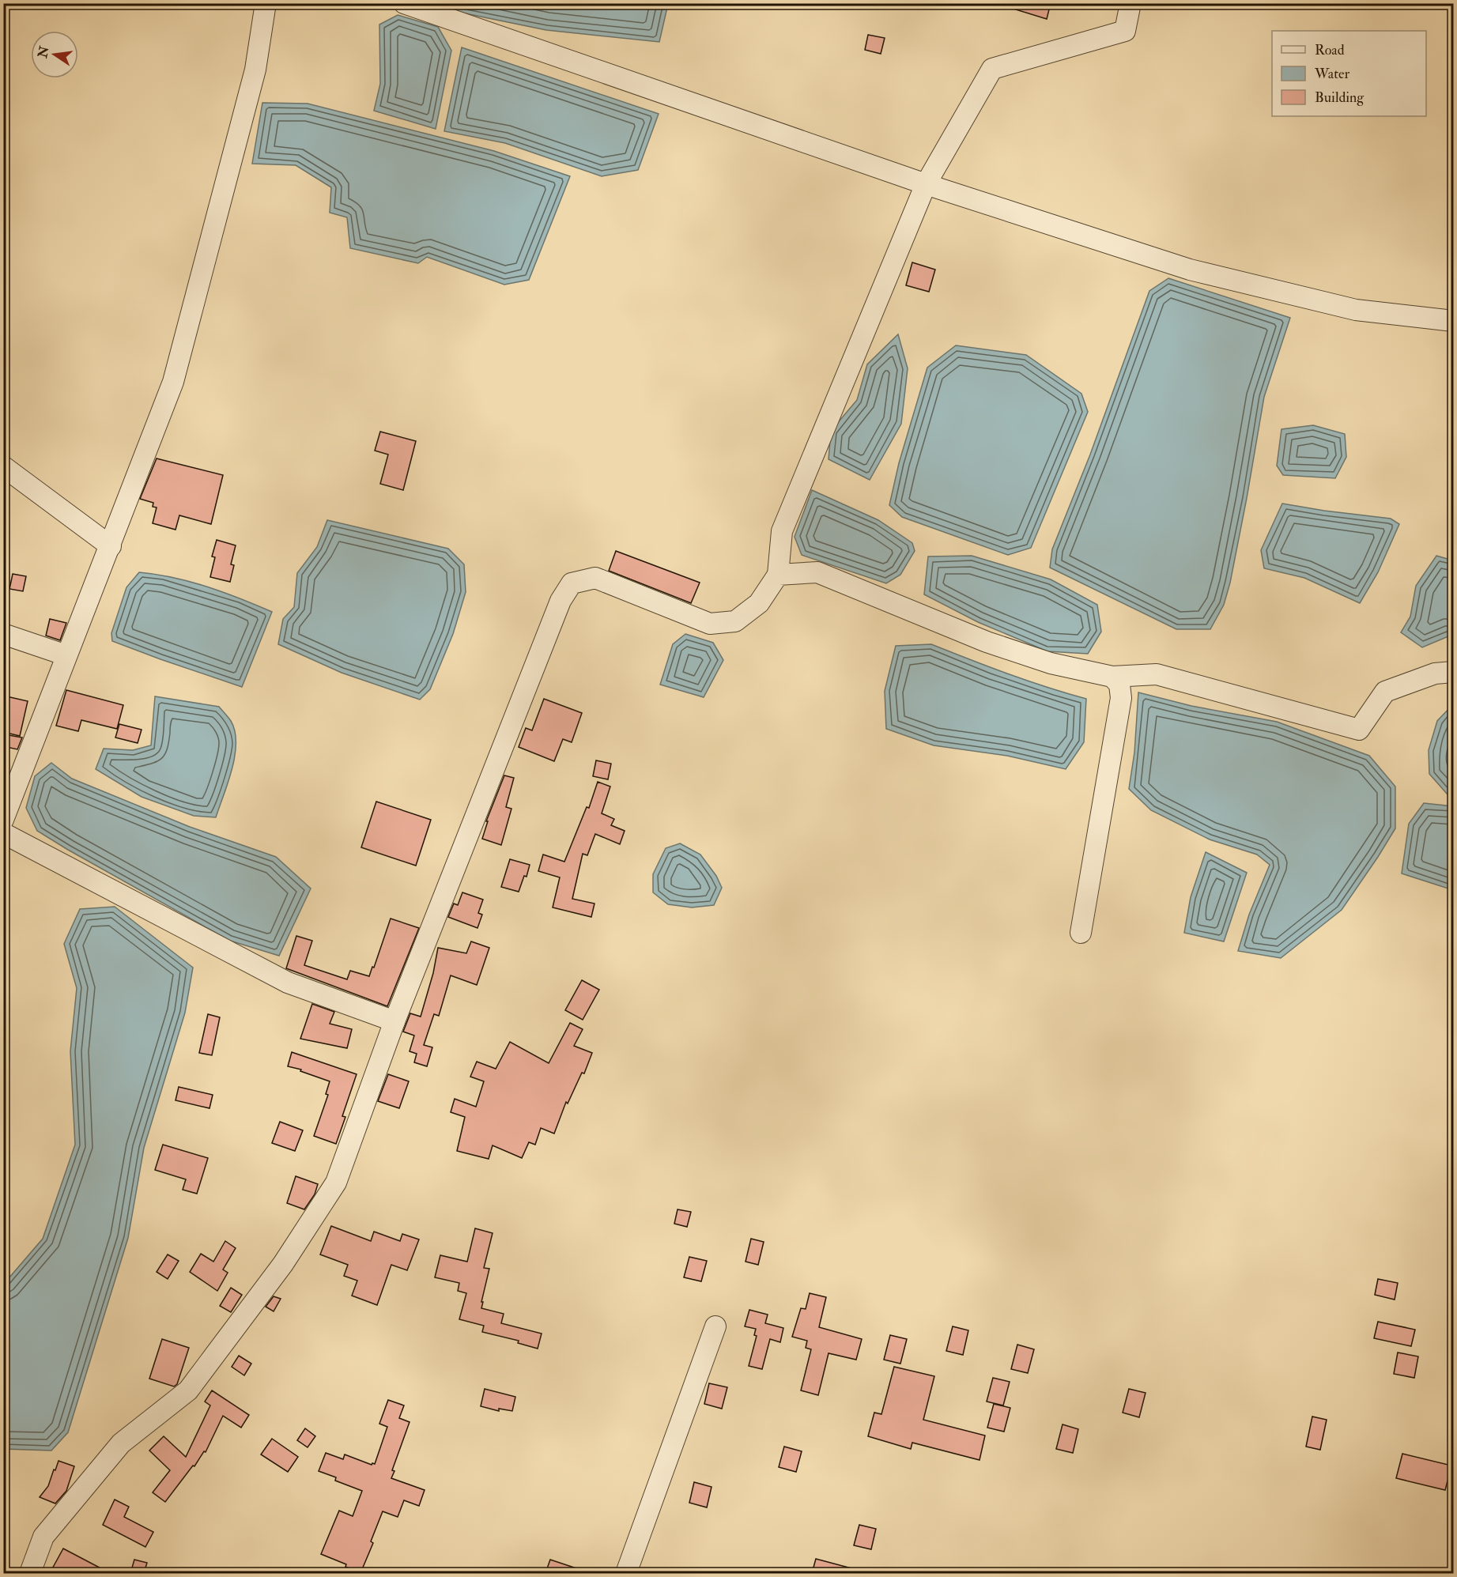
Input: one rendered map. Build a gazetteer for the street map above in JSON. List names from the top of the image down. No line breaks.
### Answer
{"legend":["Road","Water","Building"],"north":"left"}
